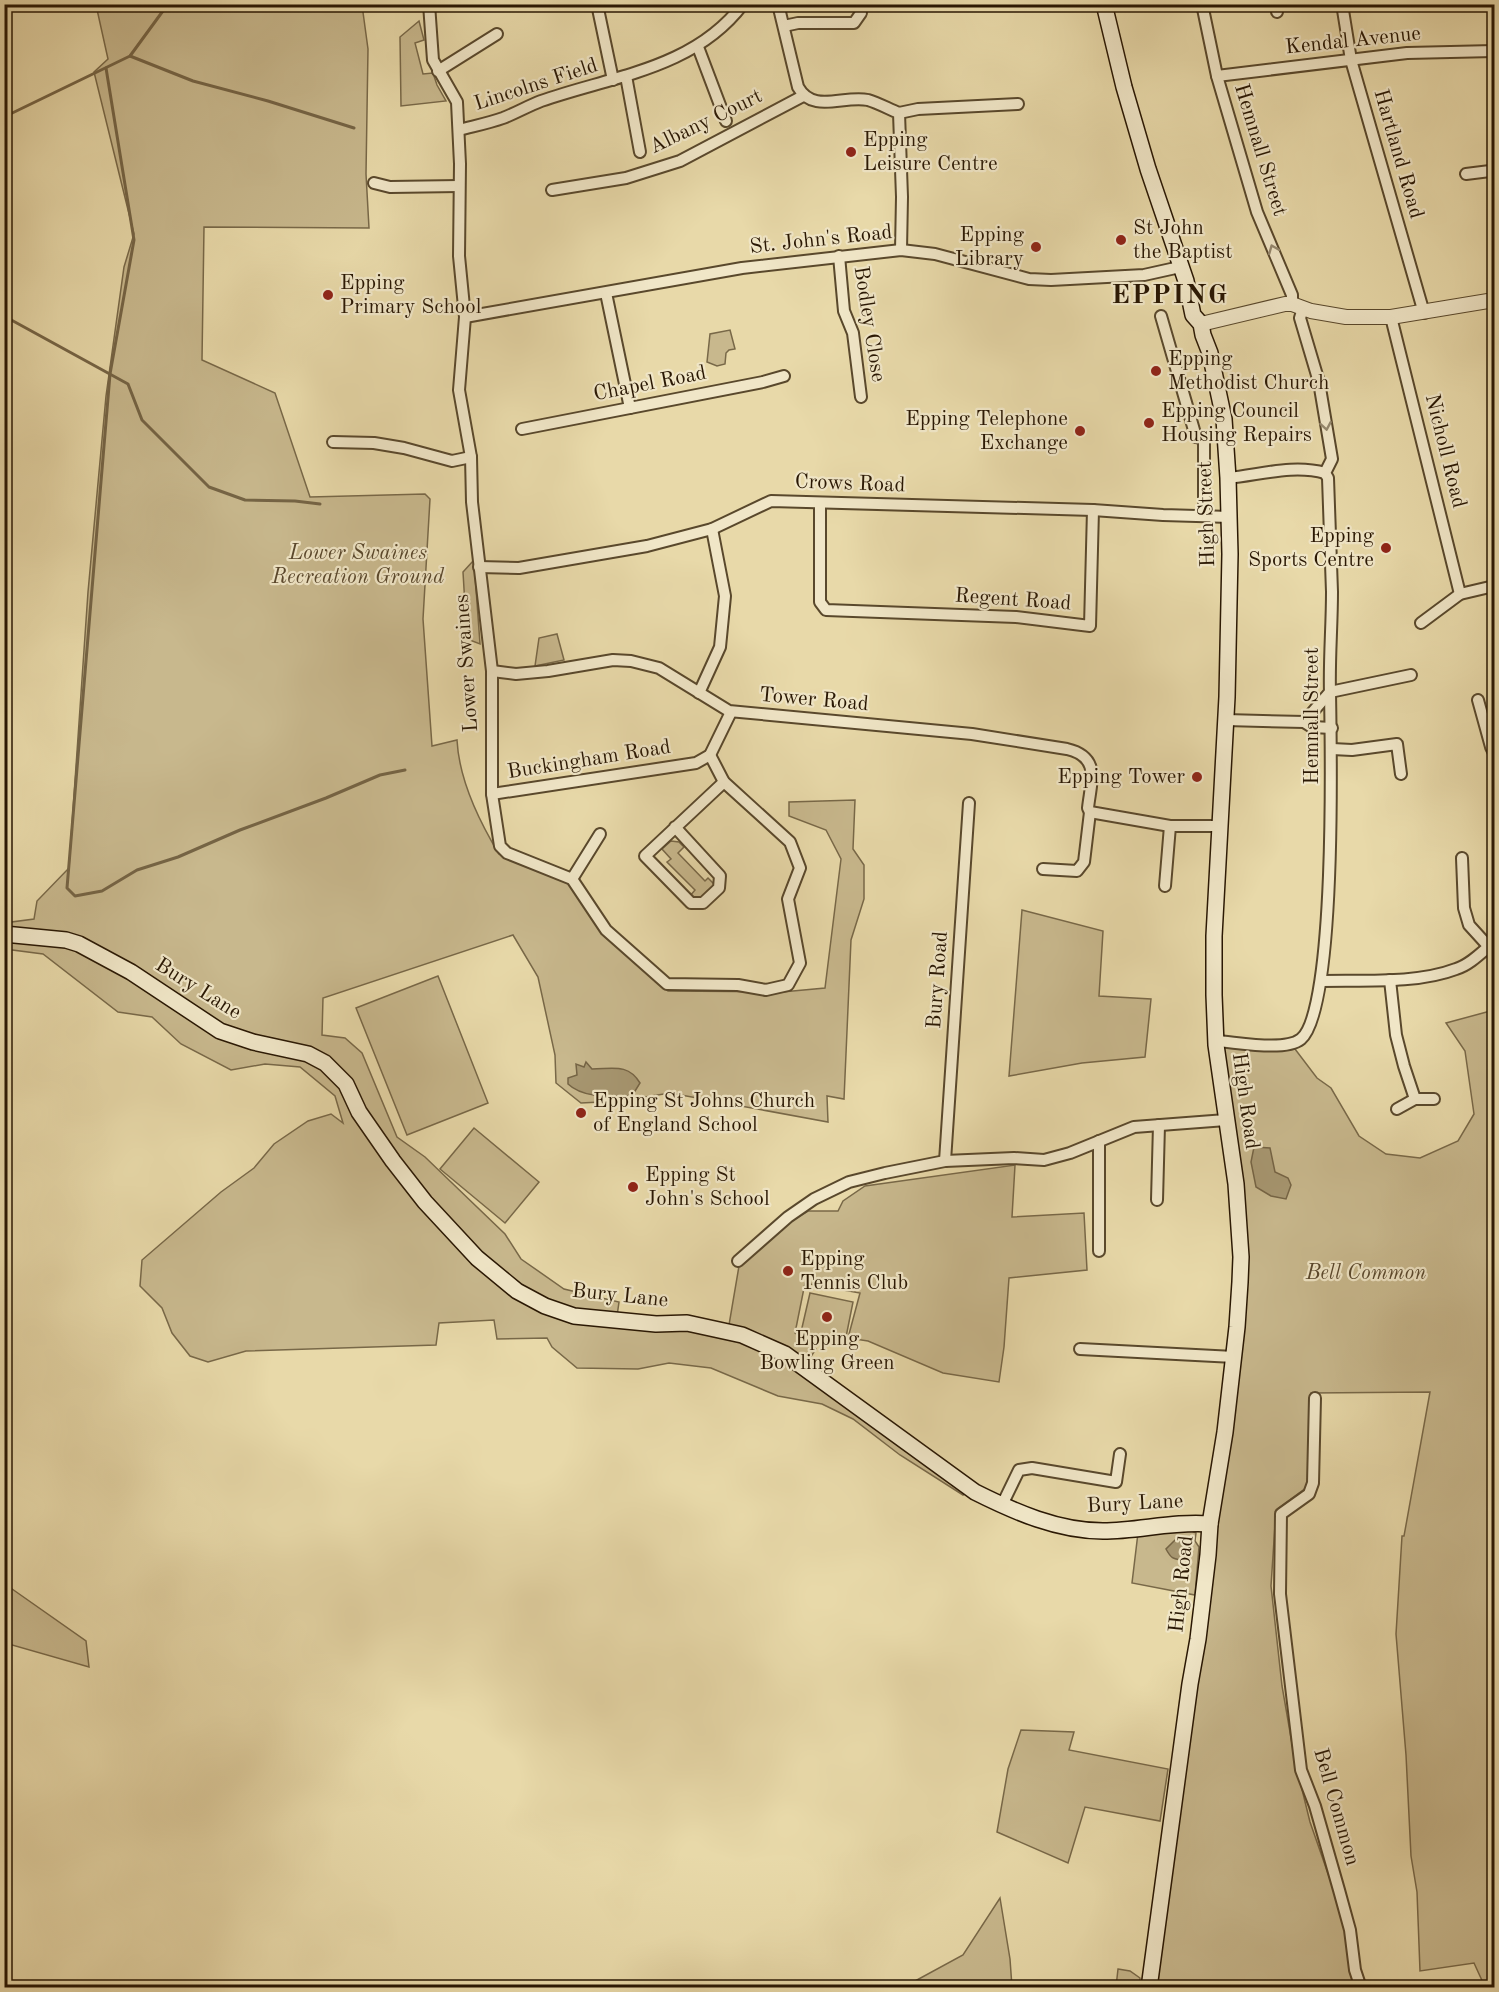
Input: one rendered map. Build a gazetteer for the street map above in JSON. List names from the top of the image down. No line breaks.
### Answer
{"streets":{"main road":["High Street","Bury Lane","High Road"],"street":["Kendal Avenue","Lincolns Field","Albany Court","Hemnall Street","Hartland Road","St. John's Road","Bodley Close","Chapel Road","Nicholl Road","Crows Road","Regent Road","Lower Swaines","Tower Road","Buckingham Road","Bury Road","Bell Common"]},"crossings":[["Kendal Avenue","Hemnall Street"],["Kendal Avenue","Hartland Road"],["Lincolns Field","Lower Swaines"],["Hemnall Street","High Street"],["Hemnall Street","High Road"],["St. John's Road","Bodley Close"],["St. John's Road","High Street"],["St. John's Road","Lower Swaines"],["Crows Road","High Street"],["Crows Road","Regent Road"],["Crows Road","Lower Swaines"],["High Street","High Road"],["Lower Swaines","Tower Road"],["Lower Swaines","Buckingham Road"],["Bury Lane","High Road"]],"districts":["EPPING"],"parks":["Lower Swaines Recreation Ground","Bell Common"],"places":["Epping Leisure Centre","St John the Baptist","Epping Library","Epping Primary School","Epping Methodist Church","Epping Council Housing Repairs","Epping Telephone Exchange","Epping Sports Centre","Epping Tower","Epping St Johns Church of England School","Epping St John's School","Epping Tennis Club","Epping Bowling Green"]}
